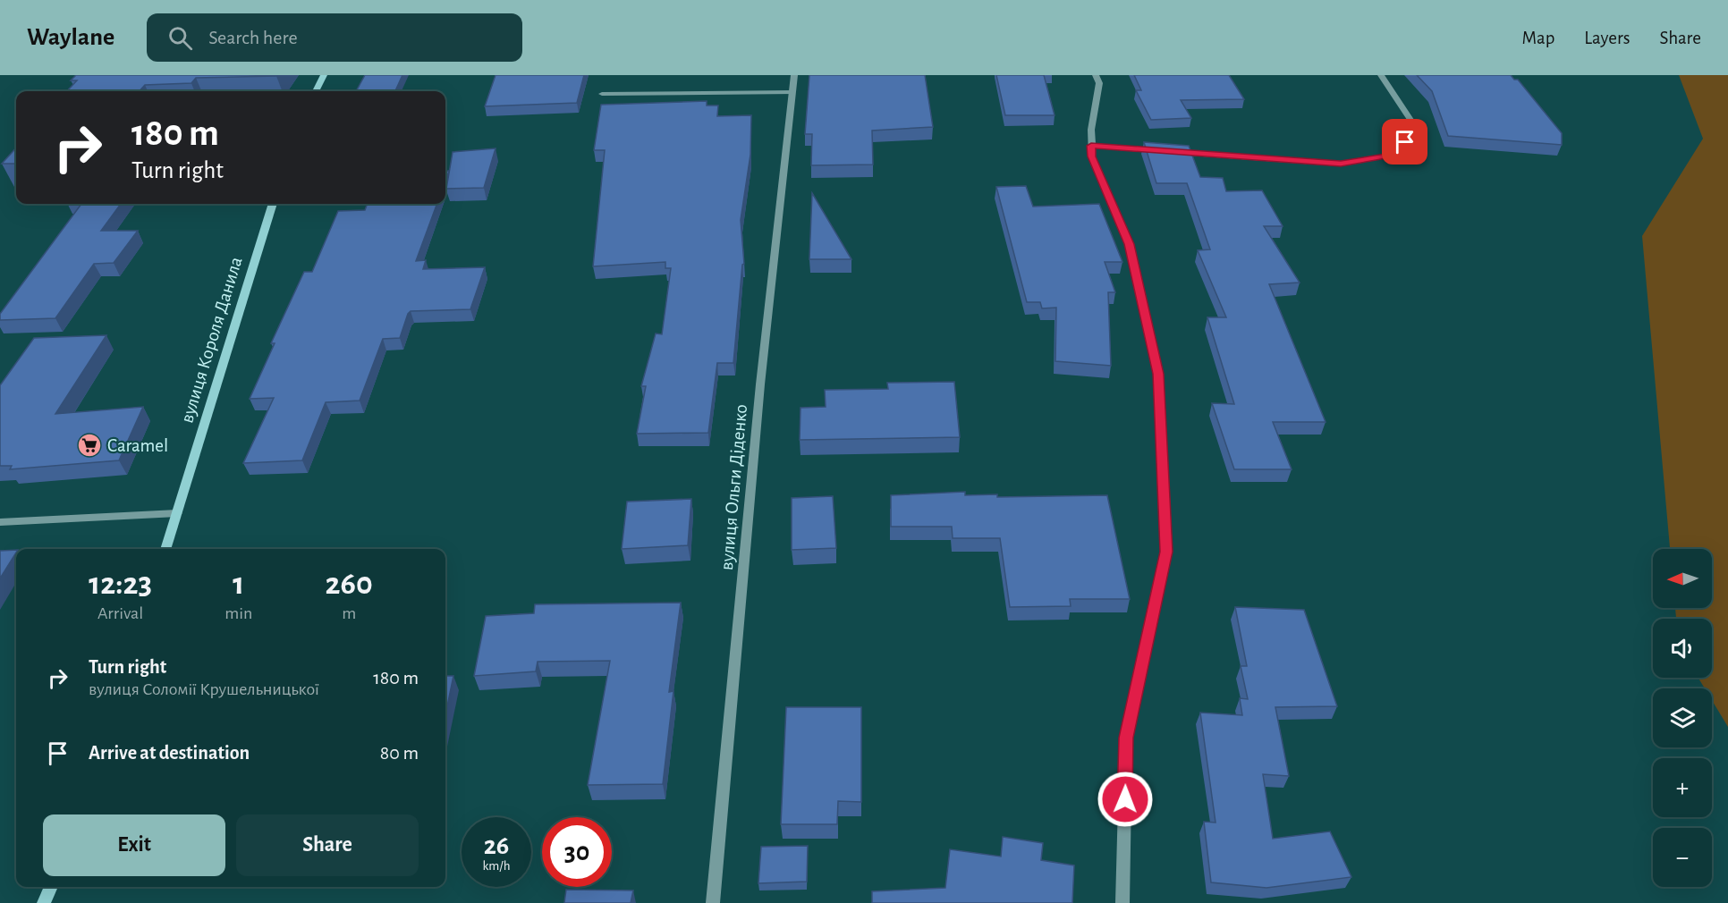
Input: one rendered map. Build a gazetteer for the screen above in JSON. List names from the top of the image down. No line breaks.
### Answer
{"streets":{"main road":["вулиця Короля Данила"],"street":["вулиця Ольги Діденко"]},"places":{"supermarket":["Caramel"]},"north":"left","page":{"header":"Waylane","search":"Search here","nav":["Map","Layers","Share"],"turn":["180 m","Turn right"],"map_buttons":["+","−"],"eta":["12:23","Arrival","1","min","260","m"],"list":[{"name":"Turn right","note":"вулиця Соломії Крушельницької","value":"180 m"},{"name":"Arrive at destination","value":"80 m"}],"buttons":["Exit","Share"],"speed":"26 km/h","limit":"30"}}
